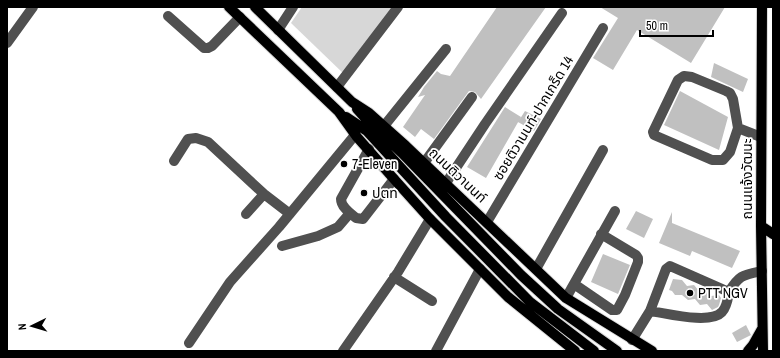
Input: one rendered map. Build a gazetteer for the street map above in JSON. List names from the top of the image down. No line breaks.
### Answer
{"streets":{"main road":["ถนนติวานนท์","ถนนแจ้งวัฒนะ"],"street":["ซอยติวานนท์-ปากเกร็ด 14"]},"crossings":[["ซอยติวานนท์-ปากเกร็ด 14","ถนนติวานนท์"]],"places":["7-Eleven","ปตท","PTT NGV"],"scale_bar":"50 m","north":"left"}
